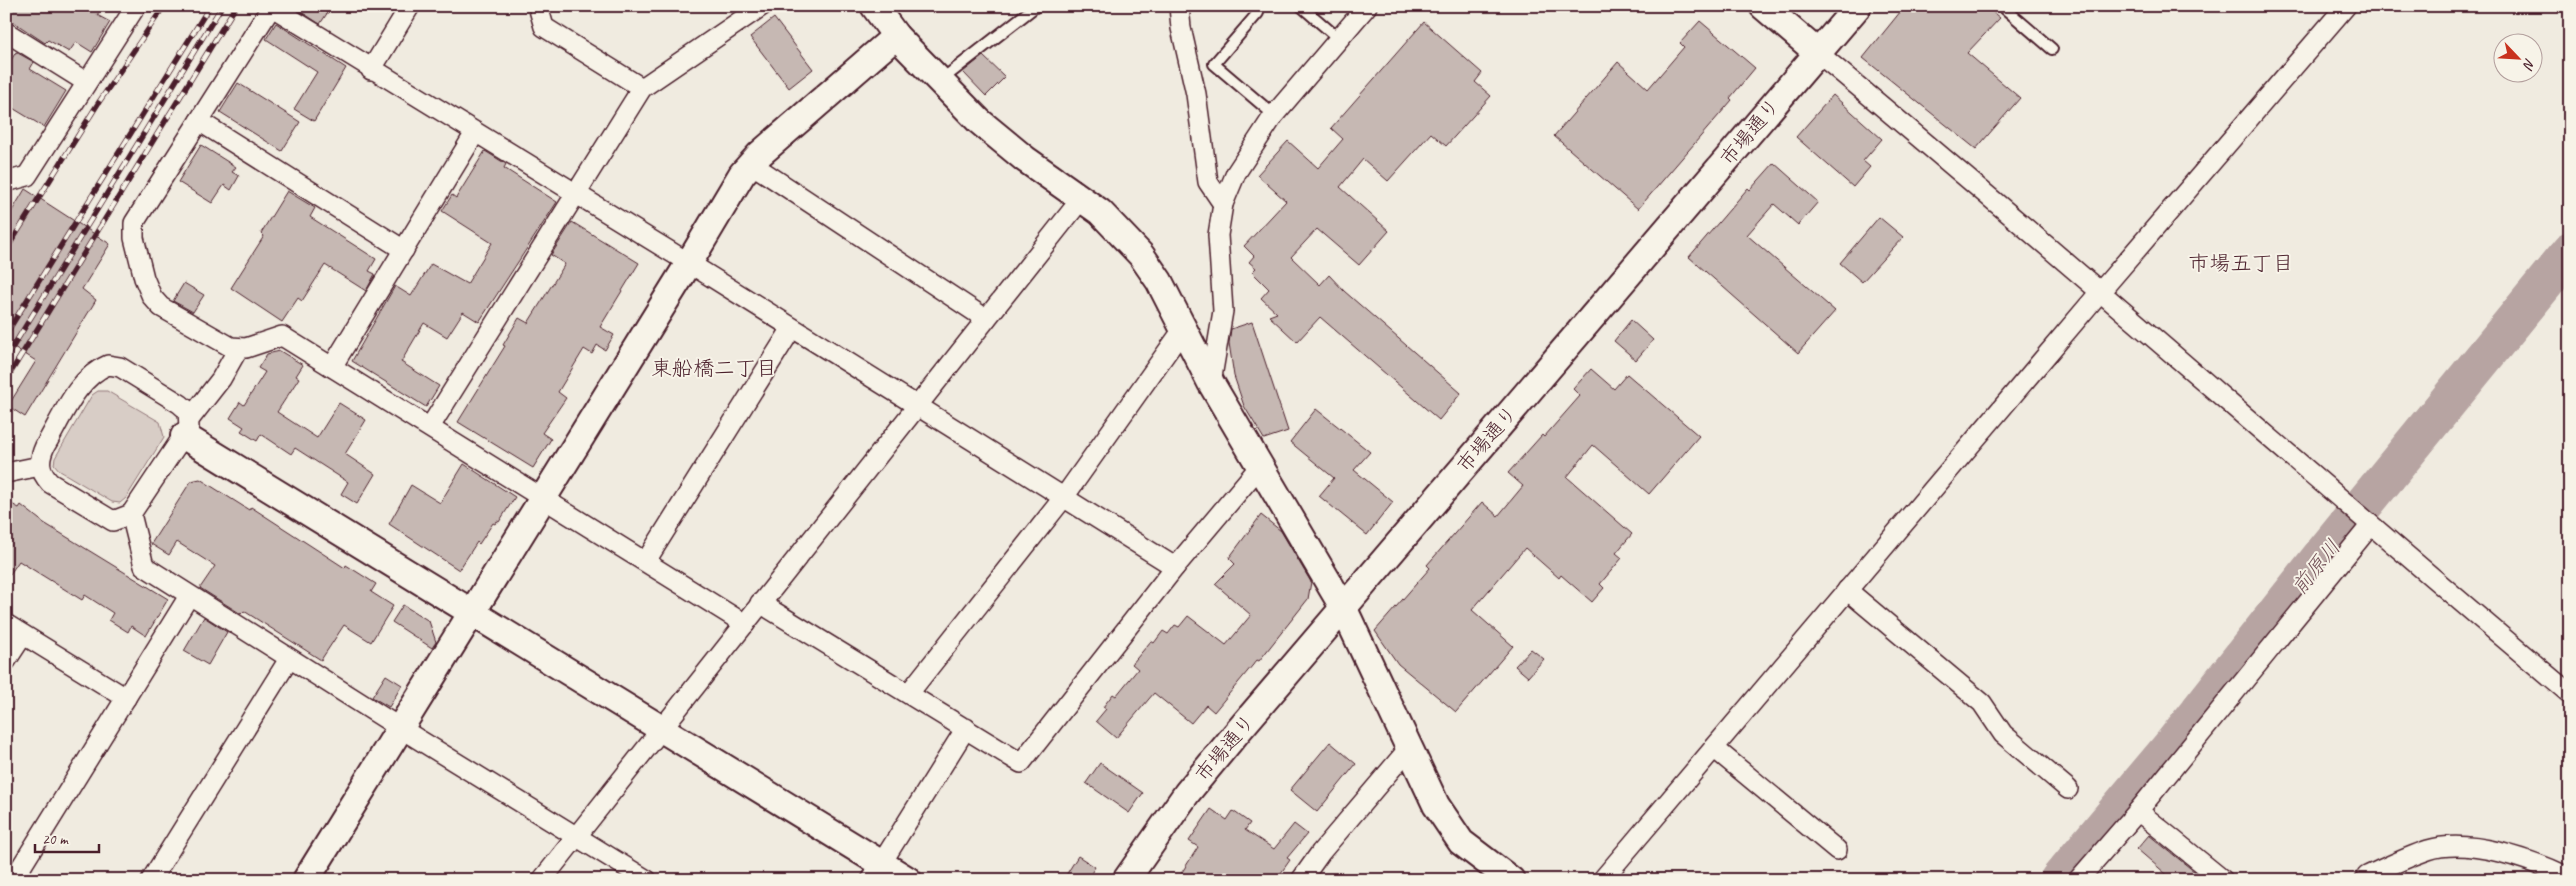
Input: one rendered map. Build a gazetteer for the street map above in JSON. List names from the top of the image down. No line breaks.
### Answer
{"streets":{"street":["市場通り"]},"districts":["市場五丁目","東船橋二丁目"],"water":["前原川"],"scale_bar":"20 m","north":"bottom right"}
